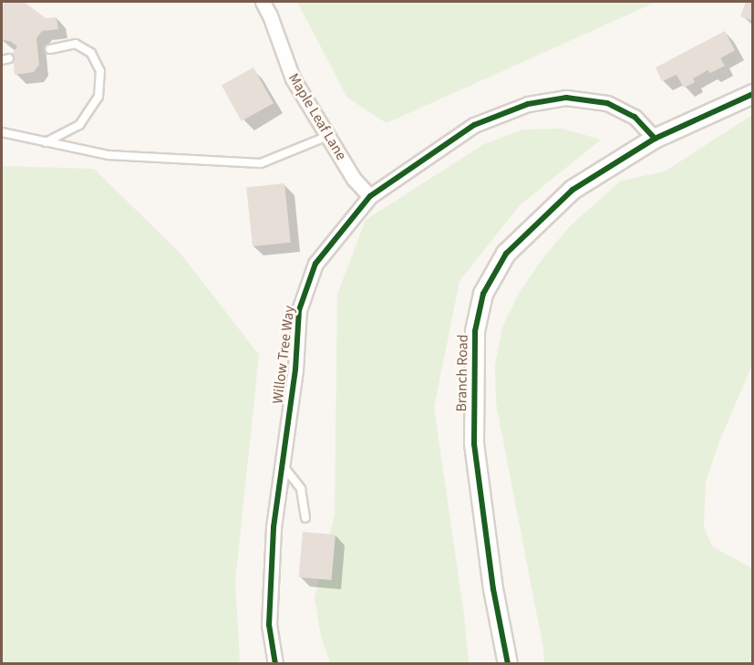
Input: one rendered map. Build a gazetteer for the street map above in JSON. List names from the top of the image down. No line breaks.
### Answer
{"streets":{"street":["Maple Leaf Lane","Willow Tree Way","Branch Road"]},"crossings":[["Maple Leaf Lane","Willow Tree Way"],["Willow Tree Way","Branch Road"]]}
